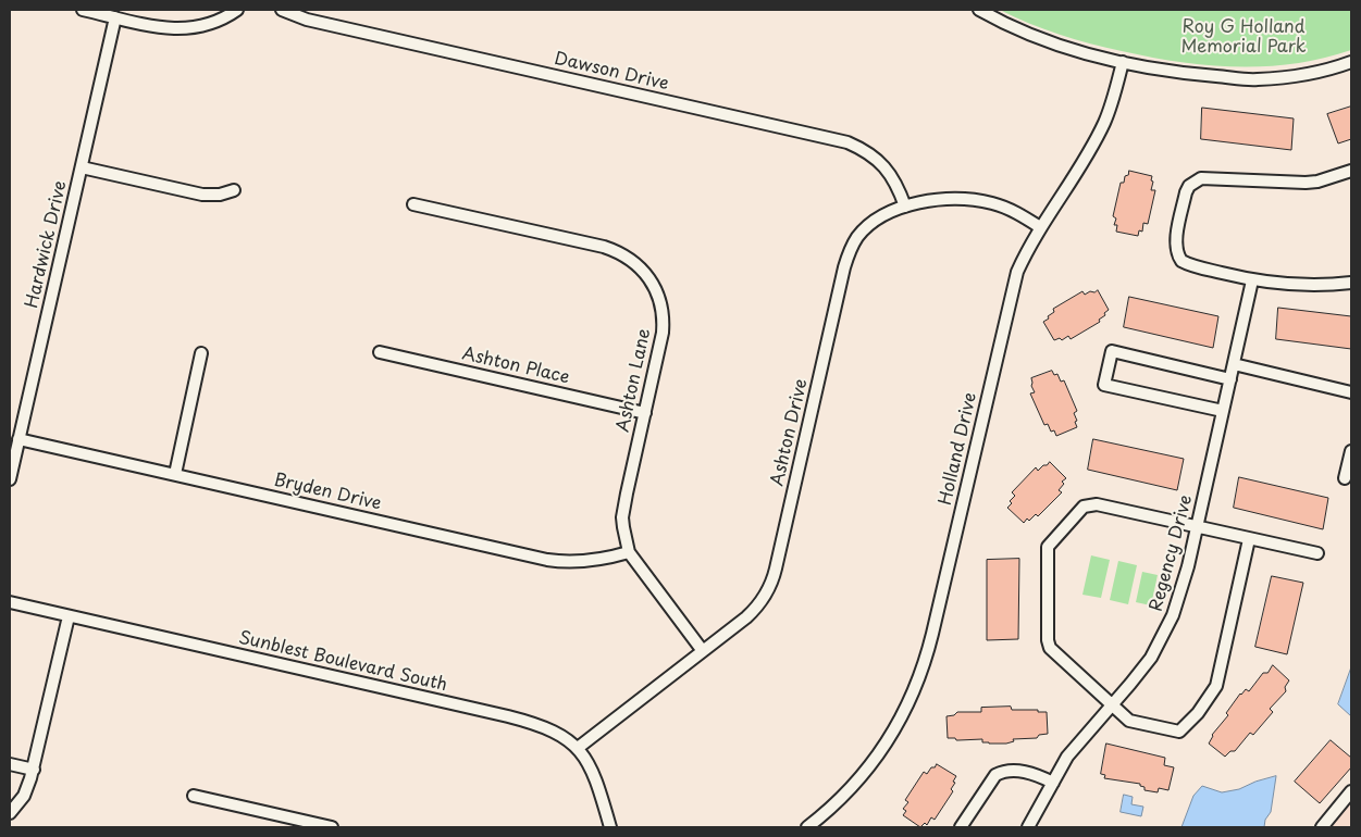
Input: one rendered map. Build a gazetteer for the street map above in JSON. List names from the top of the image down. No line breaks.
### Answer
{"streets":{"street":["Dawson Drive","Hardwick Drive","Ashton Place","Ashton Lane","Ashton Drive","Holland Drive","Bryden Drive","Regency Drive","Sunblest Boulevard South"]},"crossings":[["Dawson Drive","Ashton Drive"],["Hardwick Drive","Bryden Drive"],["Ashton Place","Ashton Lane"],["Ashton Lane","Ashton Drive"],["Ashton Lane","Bryden Drive"],["Ashton Drive","Holland Drive"],["Ashton Drive","Sunblest Boulevard South"]],"parks":["Roy G Holland Memorial Park"]}
